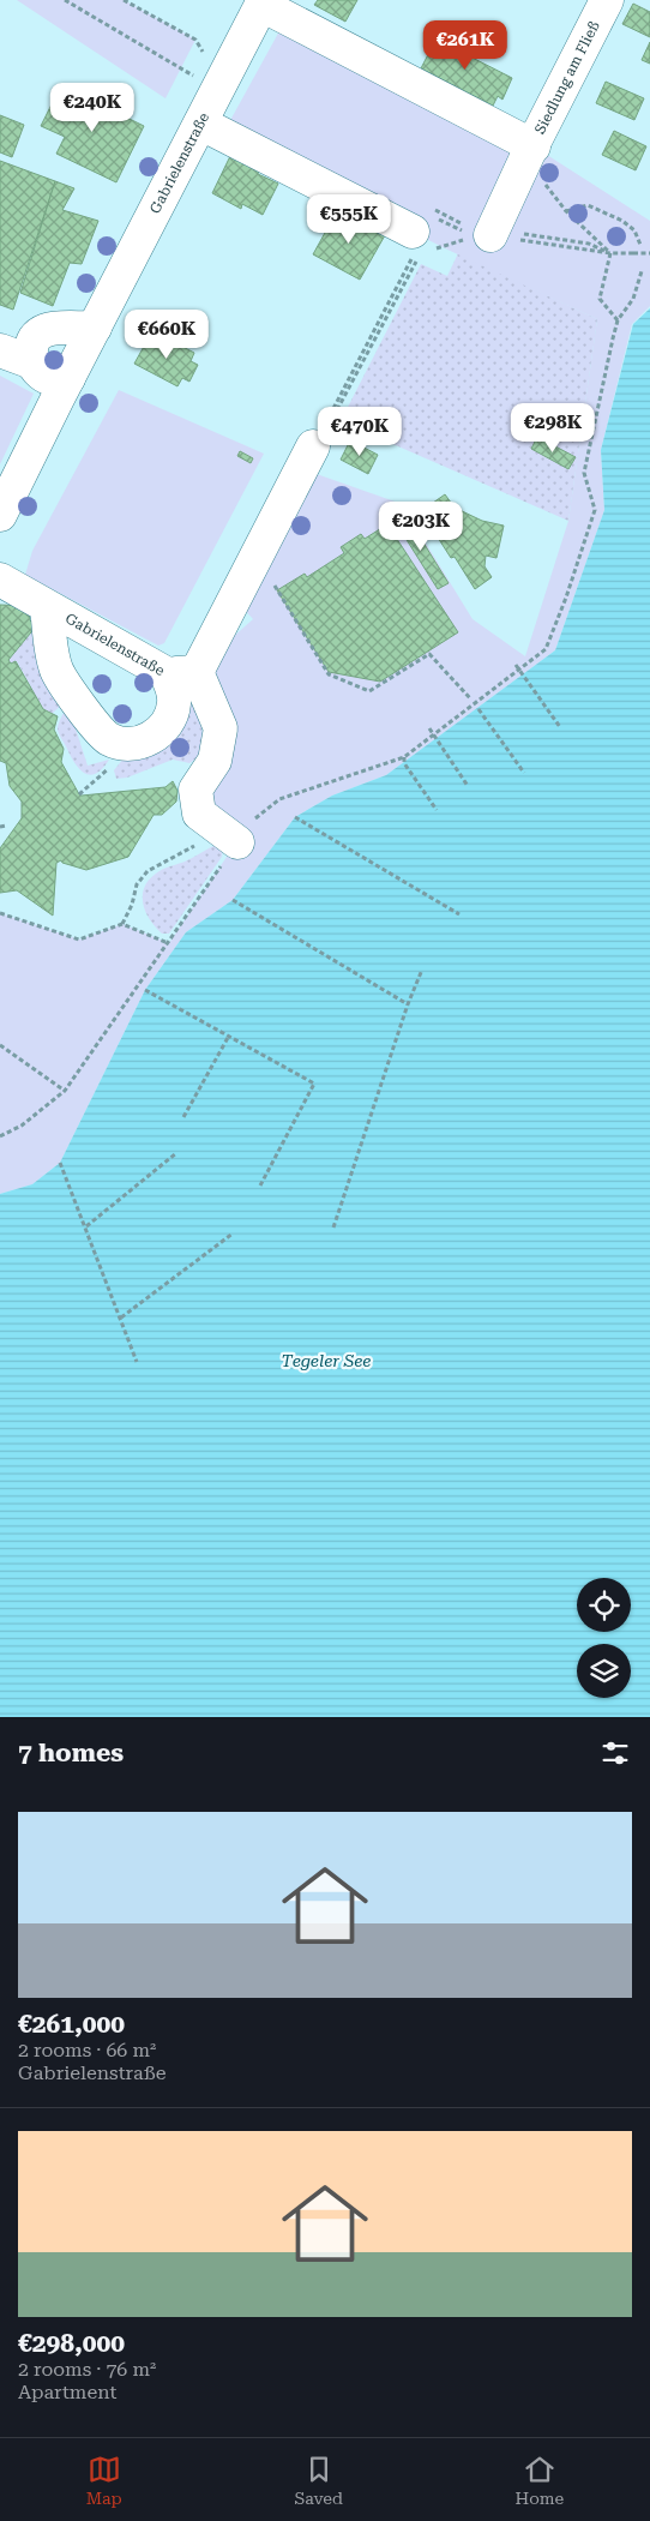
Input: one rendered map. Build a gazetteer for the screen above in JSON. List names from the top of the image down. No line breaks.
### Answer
{"streets":{"street":["Siedlung am Fließ","Gabrielenstraße"]},"water":["Tegeler See"],"page":{"price":["€261K","€240K","€555K","€660K","€298K","€470K","€203K"],"heading":"7 homes","list":[{"name":"€261,000","note":"2 rooms · 66 m² · Gabrielenstraße"},{"name":"€298,000","note":"2 rooms · 76 m² · Apartment"}],"tabs":["Map","Saved","Home"]}}
